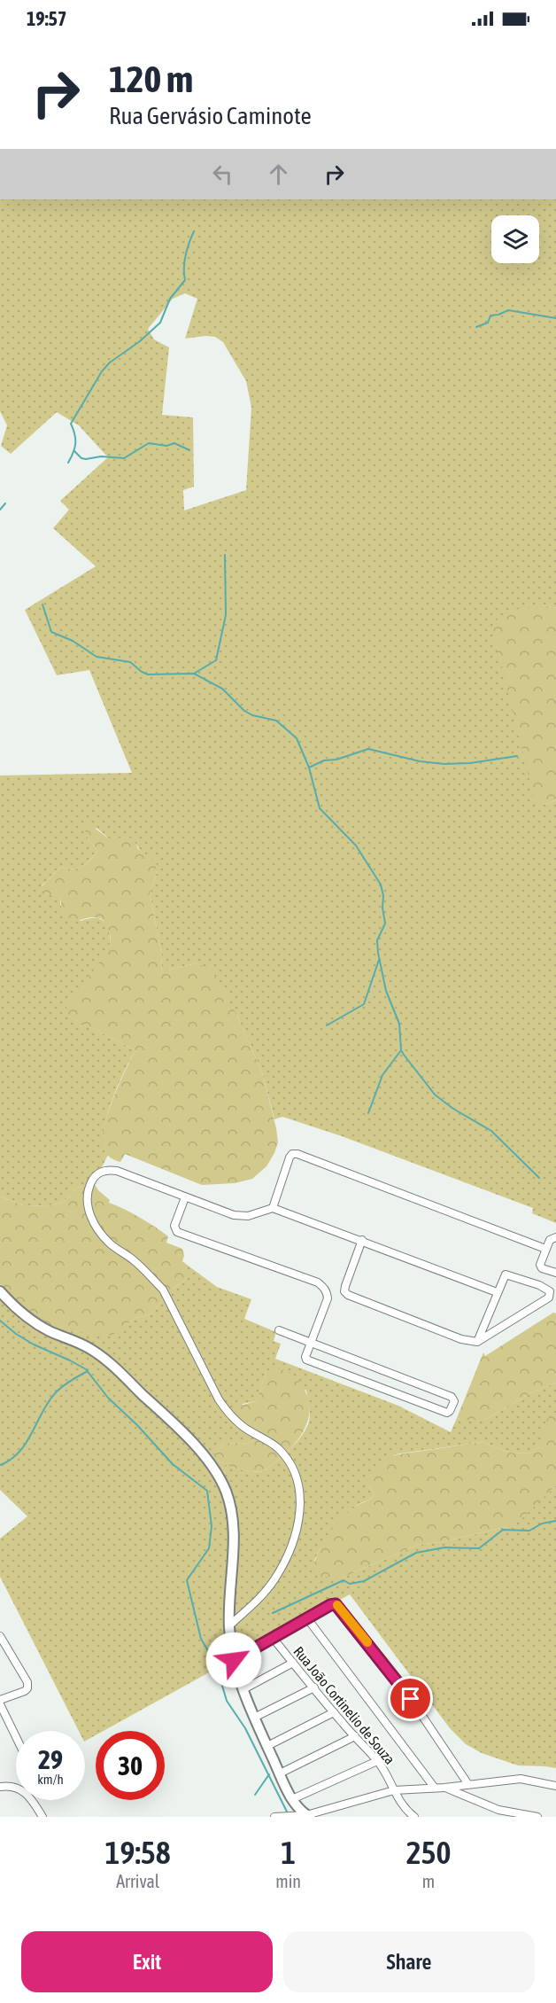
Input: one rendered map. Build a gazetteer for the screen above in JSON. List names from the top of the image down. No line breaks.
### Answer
{"streets":{"street":["Rua João Cortinelio de Souza"]},"page":{"status":"19:57","turn":["120 m","Rua Gervásio Caminote"],"speed":"29 km/h","limit":"30","eta":["19:58","Arrival","1","min","250","m"],"buttons":["Exit","Share"]}}
